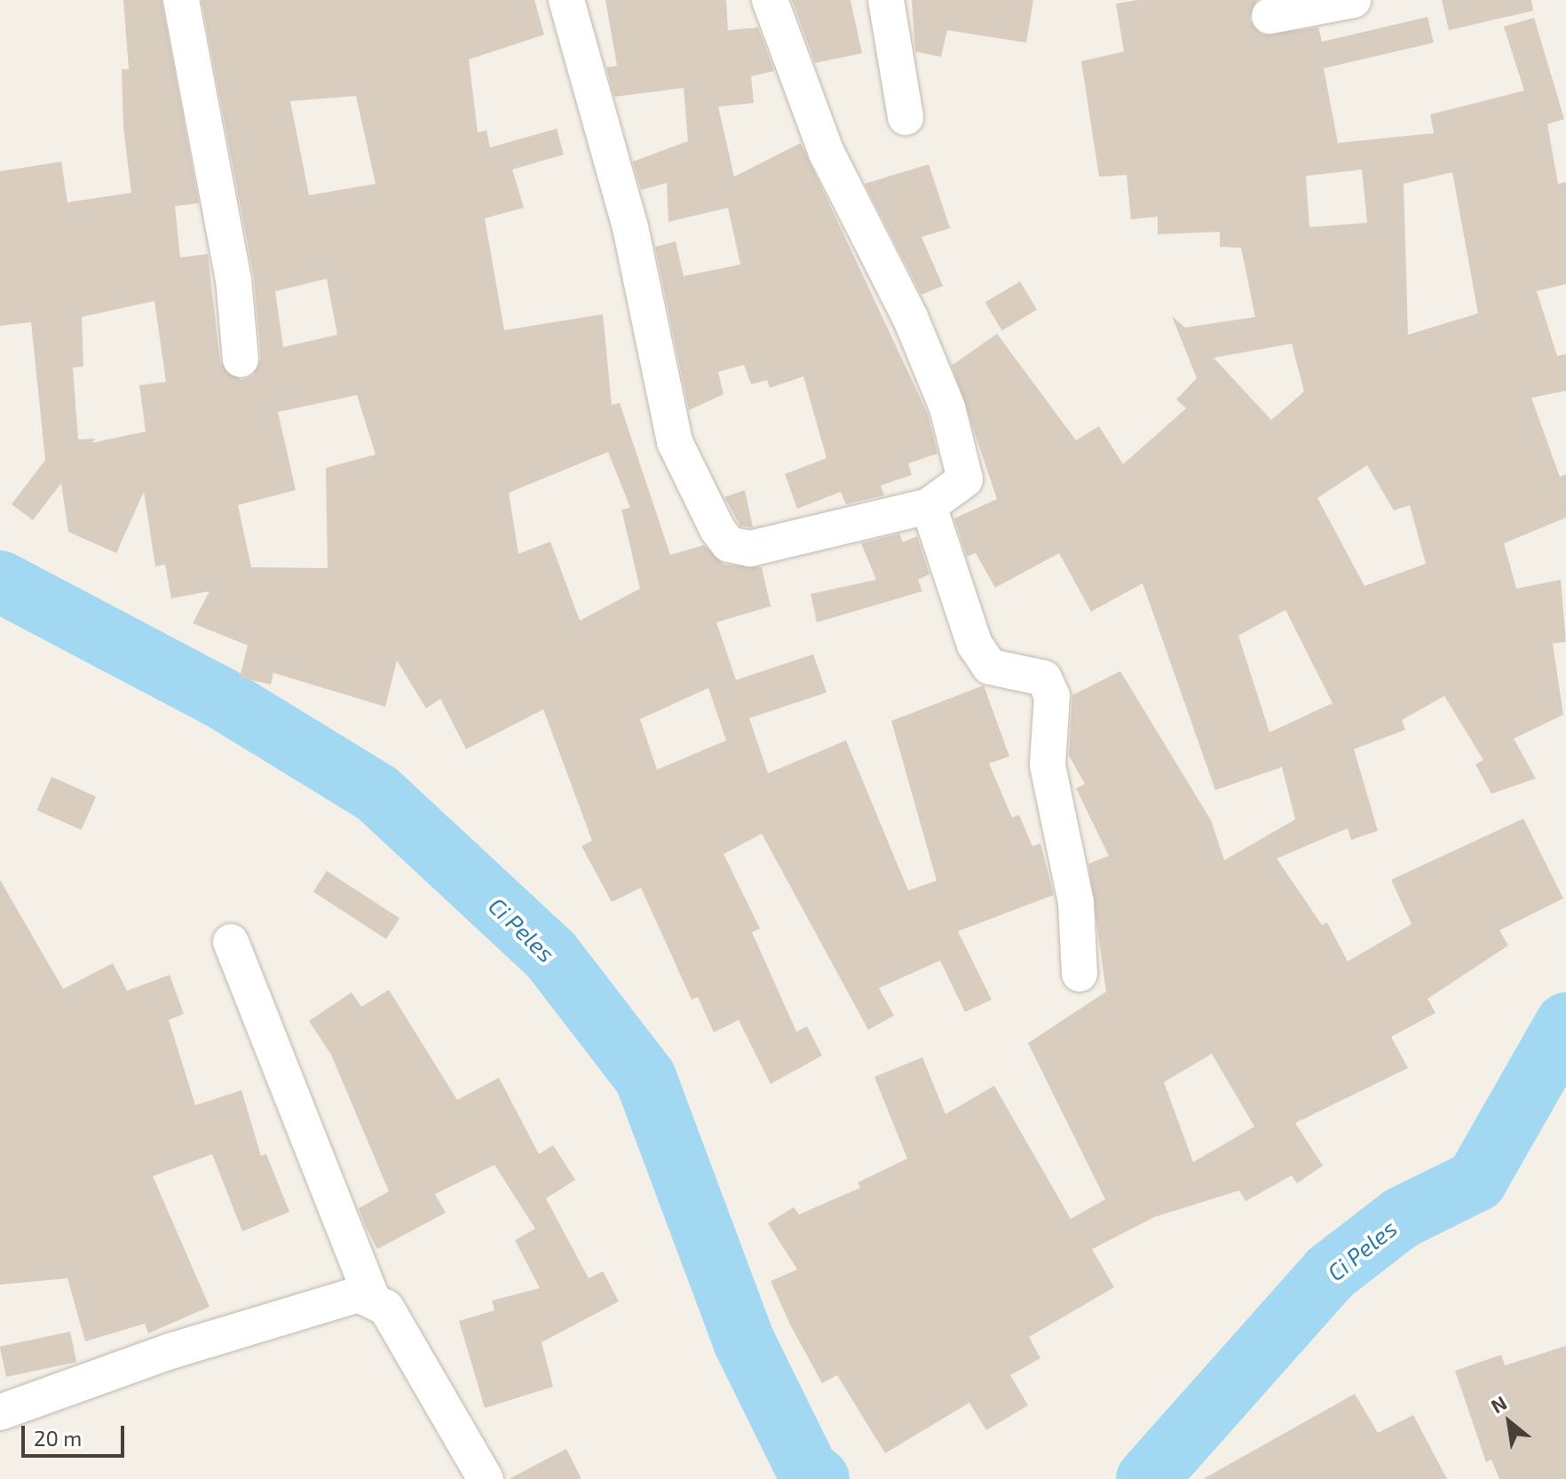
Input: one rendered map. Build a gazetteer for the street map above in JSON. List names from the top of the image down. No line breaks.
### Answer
{"water":["Ci Peles"],"scale_bar":"20 m","north":"top left"}
